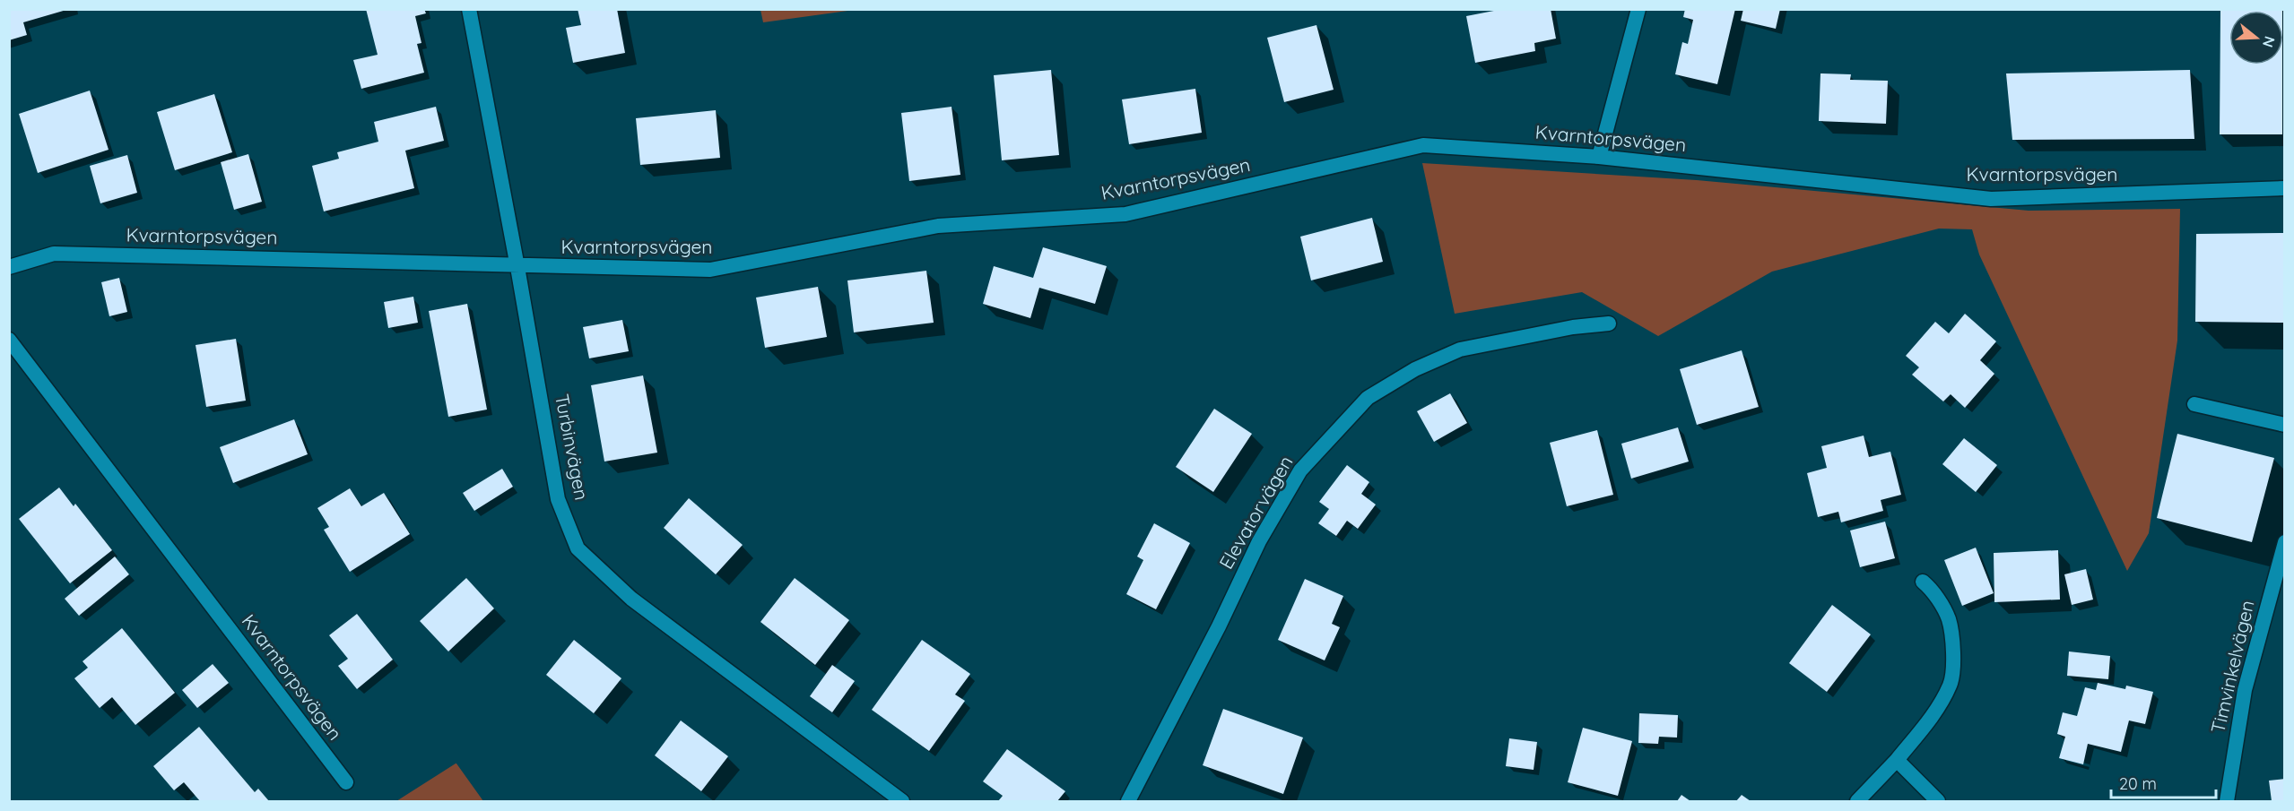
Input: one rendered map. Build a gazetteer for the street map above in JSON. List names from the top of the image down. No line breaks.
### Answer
{"streets":{"street":["Kvarntorpsvägen","Turbinvägen","Elevatorvägen","Timvinkelvägen"]},"crossings":[["Kvarntorpsvägen","Turbinvägen"]],"scale_bar":"20 m","north":"right"}
